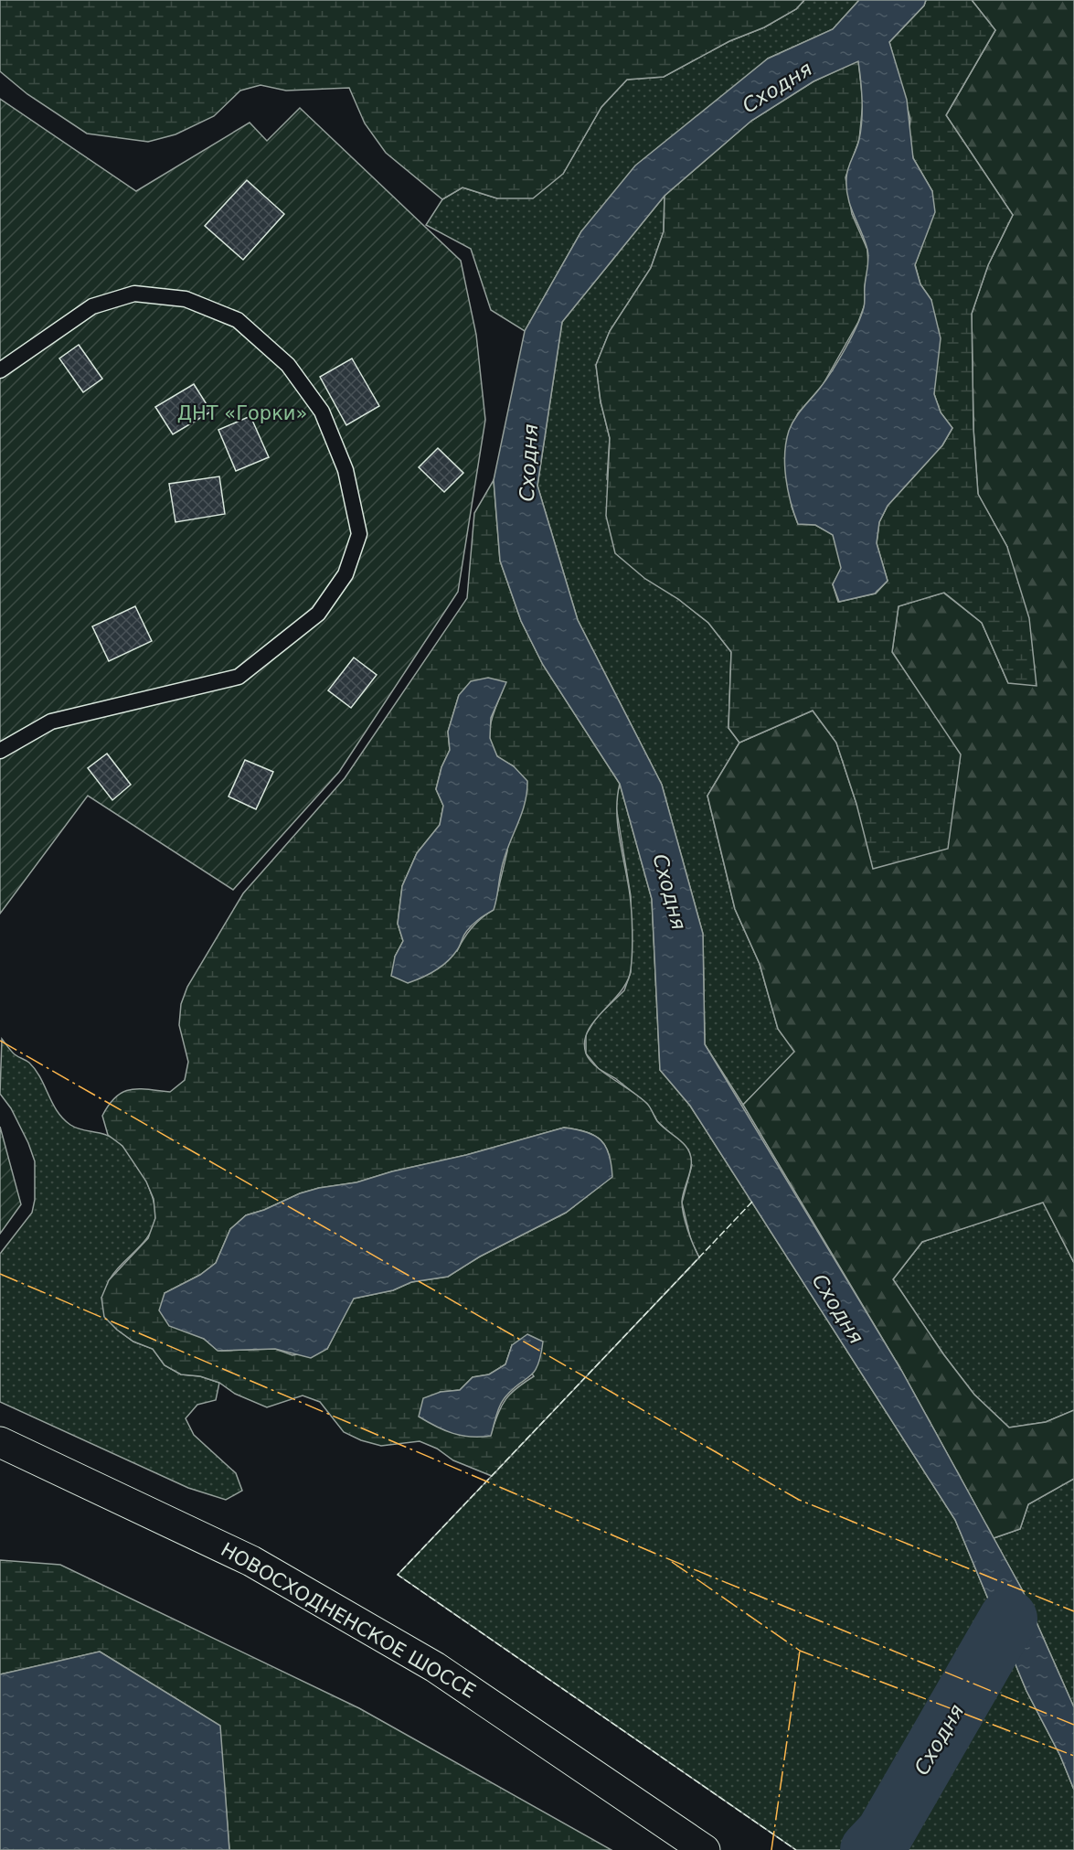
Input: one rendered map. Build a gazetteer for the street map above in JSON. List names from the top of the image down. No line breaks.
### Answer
{"streets":{"main road":["НОВОСХОДНЕНСКОЕ ШОССЕ"]},"water":["Сходня"],"parks":["ДНТ «Горки»"]}
